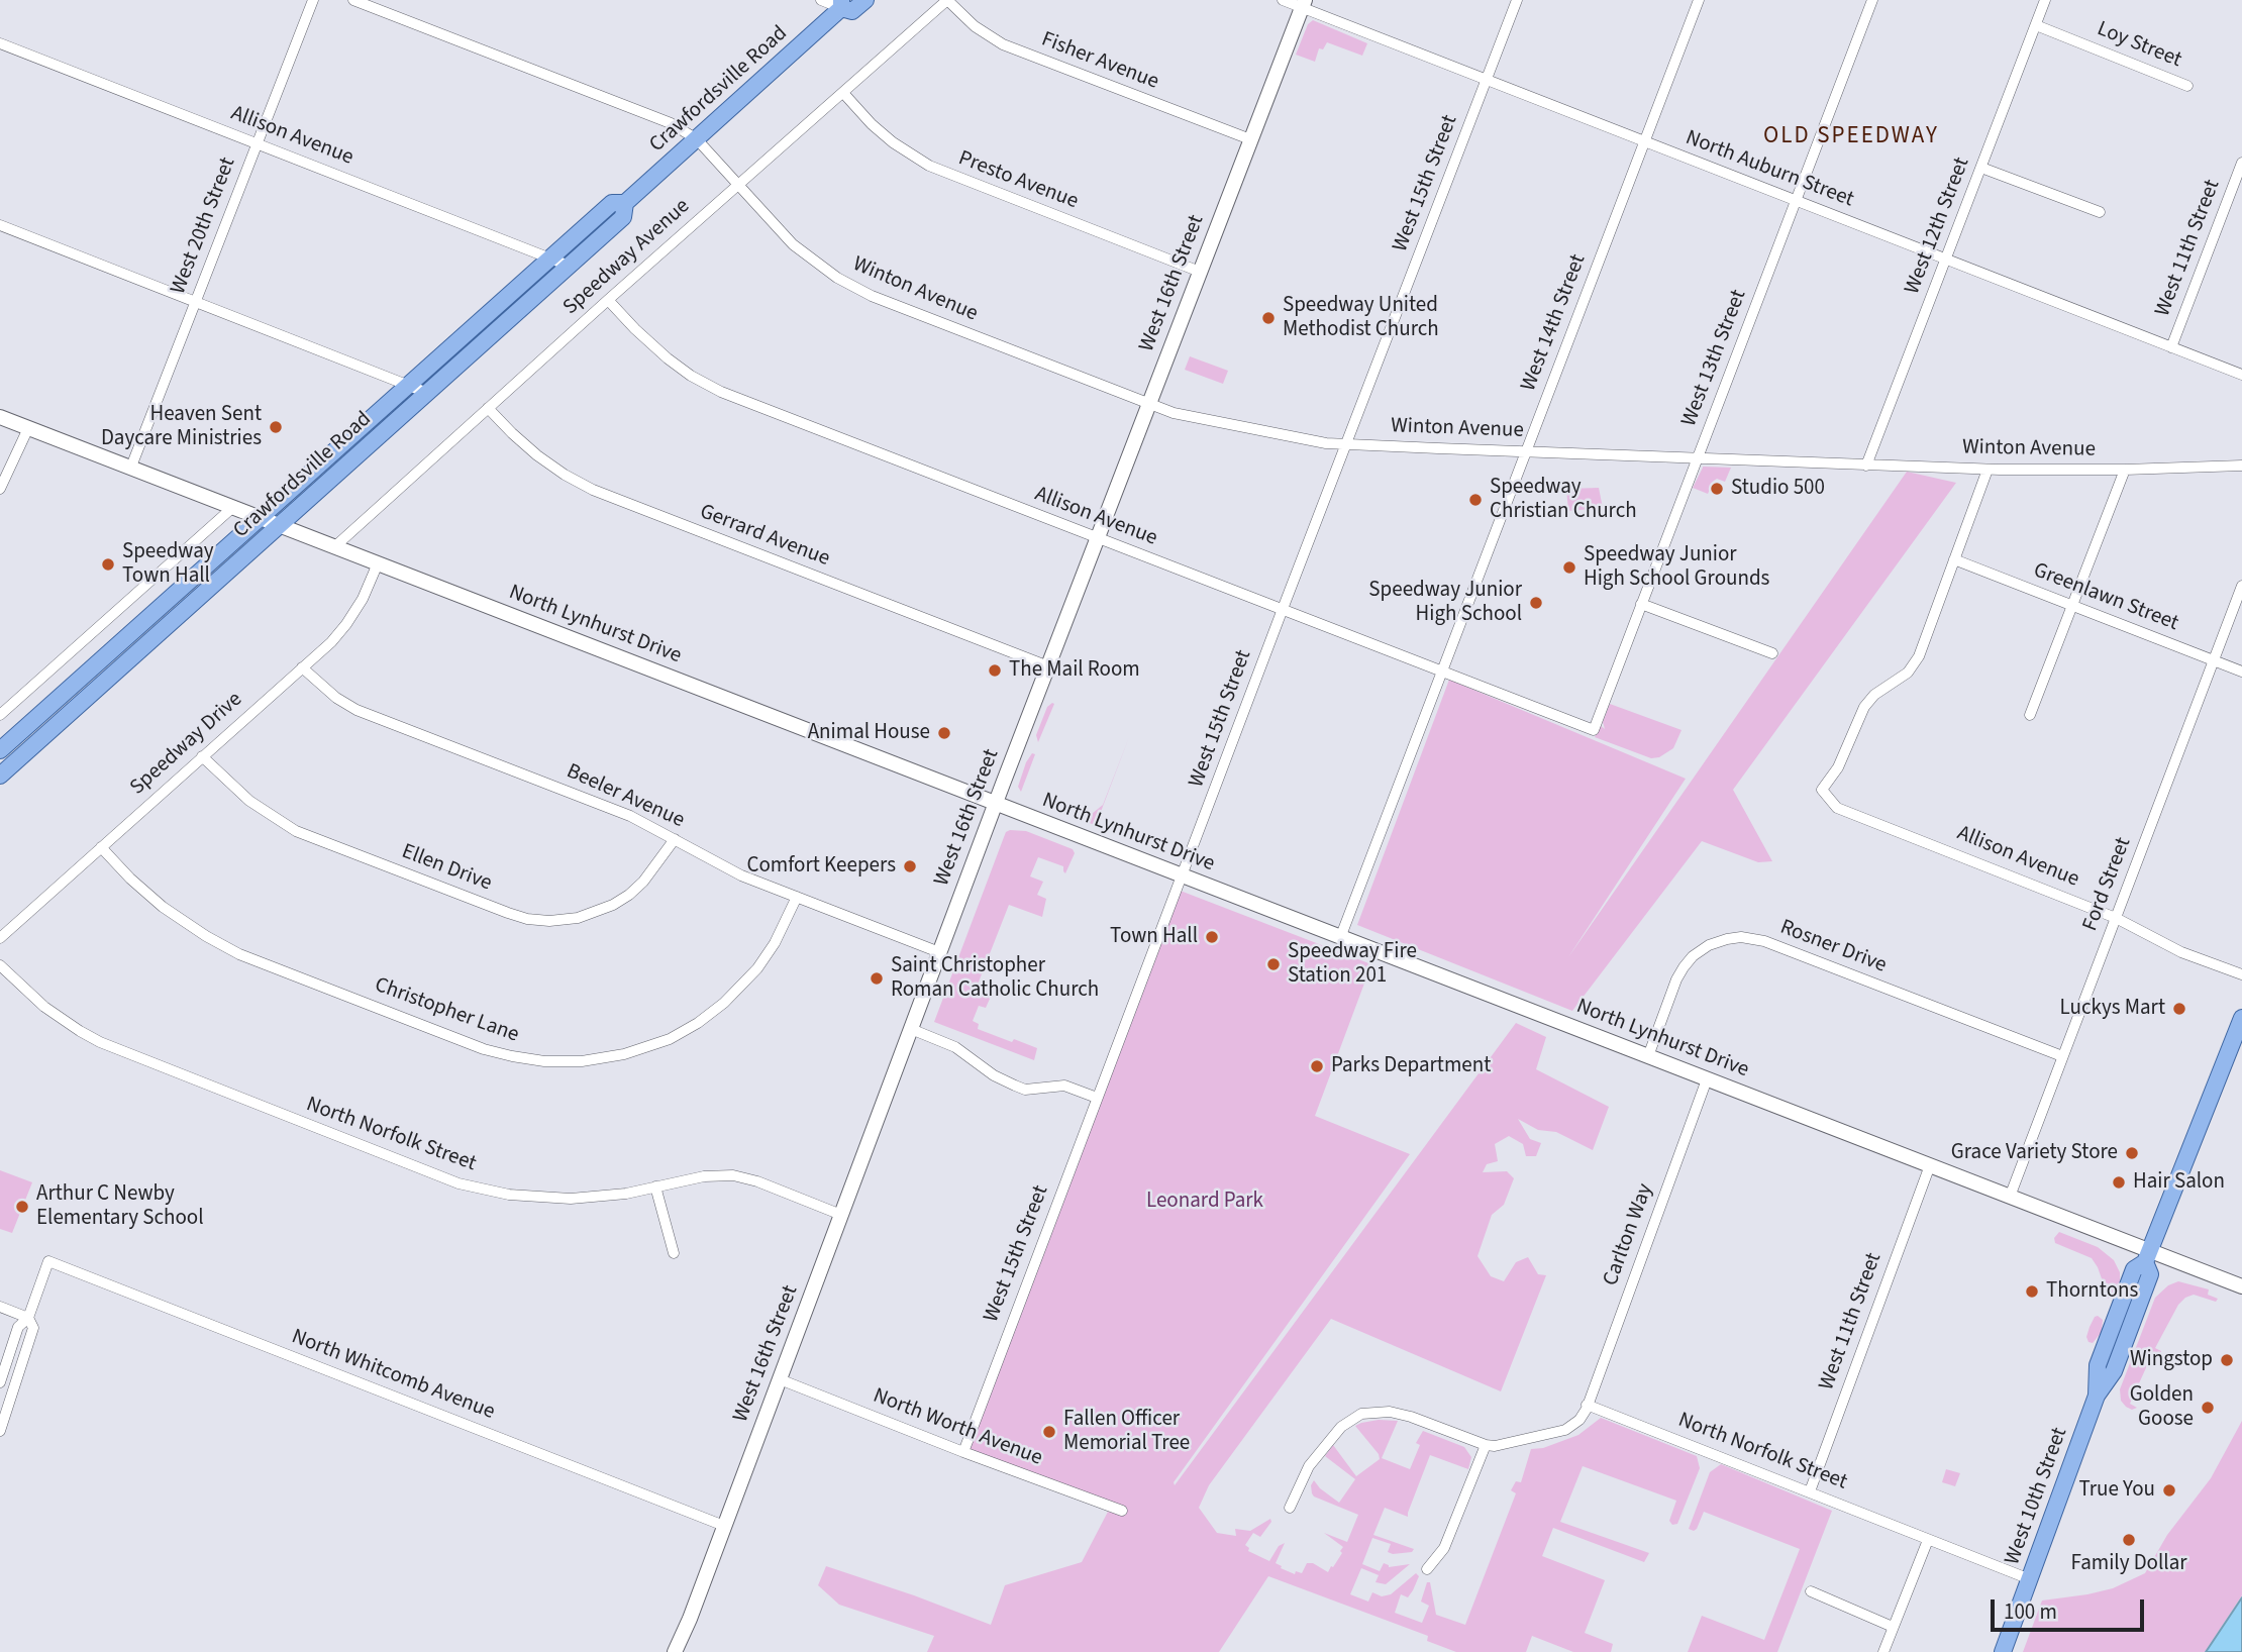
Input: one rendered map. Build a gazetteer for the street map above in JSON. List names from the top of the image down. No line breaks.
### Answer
{"streets":{"main road":["Crawfordsville Road","West 16th Street","North Lynhurst Drive","West 10th Street"],"street":["Loy Street","Fisher Avenue","Allison Avenue","North Auburn Street","Presto Avenue","West 15th Street","West 20th Street","West 12th Street","West 11th Street","Speedway Avenue","Winton Avenue","West 14th Street","West 13th Street","Gerrard Avenue","Greenlawn Street","Speedway Drive","Beeler Avenue","Ellen Drive","Ford Street","Rosner Drive","Christopher Lane","North Norfolk Street","Carlton Way","North Whitcomb Avenue","North Worth Avenue"]},"crossings":[["Loy Street","West 12th Street"],["Fisher Avenue","Speedway Avenue"],["Fisher Avenue","West 16th Street"],["Crawfordsville Road","Allison Avenue"],["Crawfordsville Road","Winton Avenue"],["Crawfordsville Road","North Lynhurst Drive"],["Allison Avenue","West 15th Street"],["Allison Avenue","West 20th Street"],["Allison Avenue","Speedway Avenue"],["Allison Avenue","West 16th Street"],["Allison Avenue","West 14th Street"],["Allison Avenue","West 13th Street"],["Allison Avenue","Greenlawn Street"],["Allison Avenue","Ford Street"],["North Auburn Street","West 15th Street"],["North Auburn Street","West 12th Street"],["North Auburn Street","West 11th Street"],["North Auburn Street","West 16th Street"],["North Auburn Street","West 14th Street"],["North Auburn Street","West 13th Street"],["Presto Avenue","Speedway Avenue"],["Presto Avenue","West 16th Street"],["West 15th Street","Winton Avenue"],["West 15th Street","North Lynhurst Drive"],["West 15th Street","North Worth Avenue"],["West 20th Street","North Lynhurst Drive"],["West 12th Street","Winton Avenue"],["West 11th Street","North Lynhurst Drive"],["West 11th Street","North Norfolk Street"],["Speedway Avenue","Winton Avenue"],["Speedway Avenue","Gerrard Avenue"],["Speedway Avenue","North Lynhurst Drive"],["West 16th Street","Winton Avenue"],["West 16th Street","Gerrard Avenue"],["West 16th Street","North Lynhurst Drive"],["West 16th Street","Beeler Avenue"],["West 16th Street","North Norfolk Street"],["West 16th Street","North Whitcomb Avenue"],["West 16th Street","North Worth Avenue"],["Winton Avenue","West 14th Street"],["Winton Avenue","West 13th Street"],["West 14th Street","North Lynhurst Drive"],["Greenlawn Street","Ford Street"],["North Lynhurst Drive","Speedway Drive"],["North Lynhurst Drive","Ford Street"],["North Lynhurst Drive","Rosner Drive"],["North Lynhurst Drive","Carlton Way"],["North Lynhurst Drive","West 10th Street"],["Speedway Drive","Beeler Avenue"],["Speedway Drive","Ellen Drive"],["Speedway Drive","Christopher Lane"],["Beeler Avenue","Ellen Drive"],["Beeler Avenue","Christopher Lane"],["Ford Street","Rosner Drive"],["North Norfolk Street","Carlton Way"],["North Norfolk Street","West 10th Street"]],"districts":["OLD SPEEDWAY"],"parks":["Leonard Park"],"places":["Speedway United Methodist Church","Heaven Sent Daycare Ministries","Studio 500","Speedway Christian Church","Speedway Town Hall","Speedway Junior High School Grounds","Speedway Junior High School","The Mail Room","Animal House","Comfort Keepers","Town Hall","Speedway Fire Station 201","Saint Christopher Roman Catholic Church","Luckys Mart","Parks Department","Grace Variety Store","Hair Salon","Arthur C Newby Elementary School","Thorntons","Wingstop","Golden Goose","Fallen Officer Memorial Tree","True You","Family Dollar"],"scale_bar":"100 m"}
